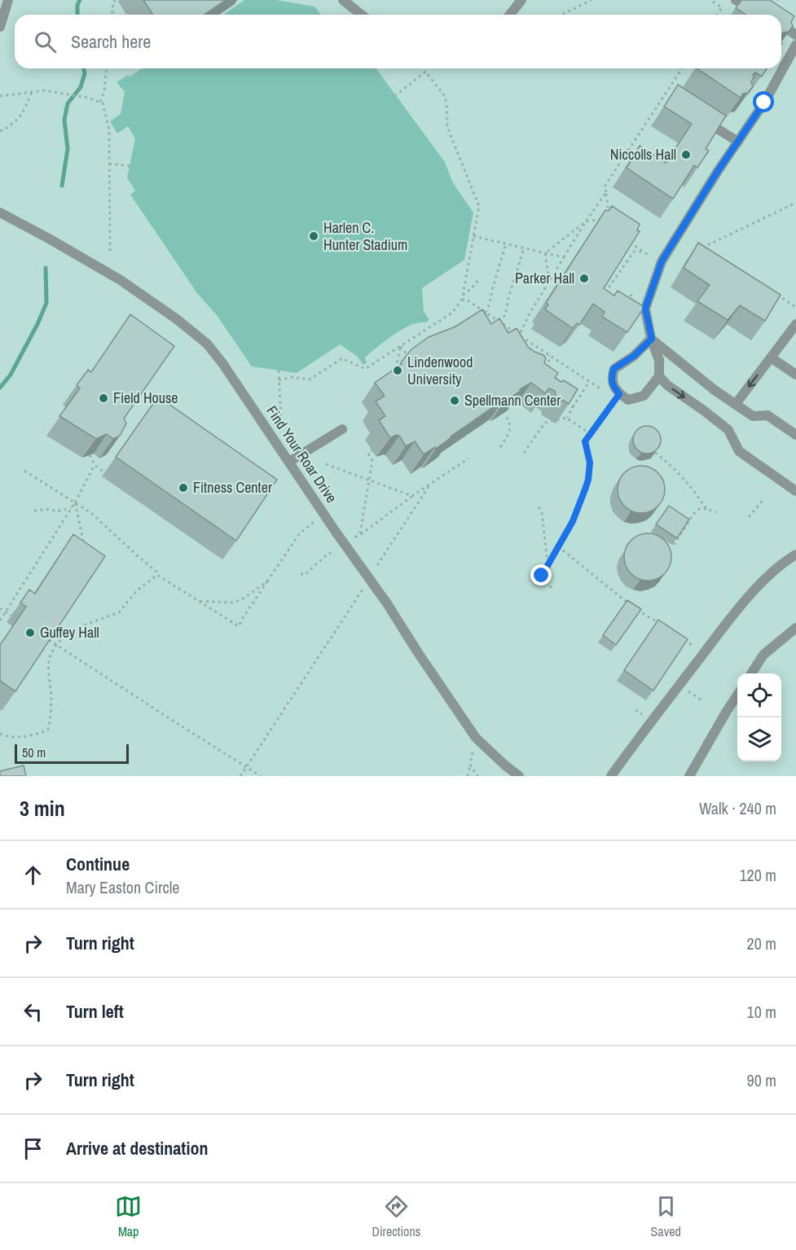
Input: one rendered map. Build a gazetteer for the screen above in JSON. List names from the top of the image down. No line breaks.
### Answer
{"streets":{"street":["Find Your Roar Drive"]},"places":["Niccolls Hall","Harlen C. Hunter Stadium","Parker Hall","Lindenwood University","Field House","Spellmann Center","Fitness Center","Guffey Hall"],"scale_bar":"50 m","page":{"search":"Search here","scale":"50 m","heading":["3 min","Walk · 240 m"],"list":[["Continue","Mary Easton Circle","120 m"],["Turn right","20 m"],["Turn left","10 m"],["Turn right","90 m"],"Arrive at destination"],"nav":["Map","Directions","Saved"]}}
